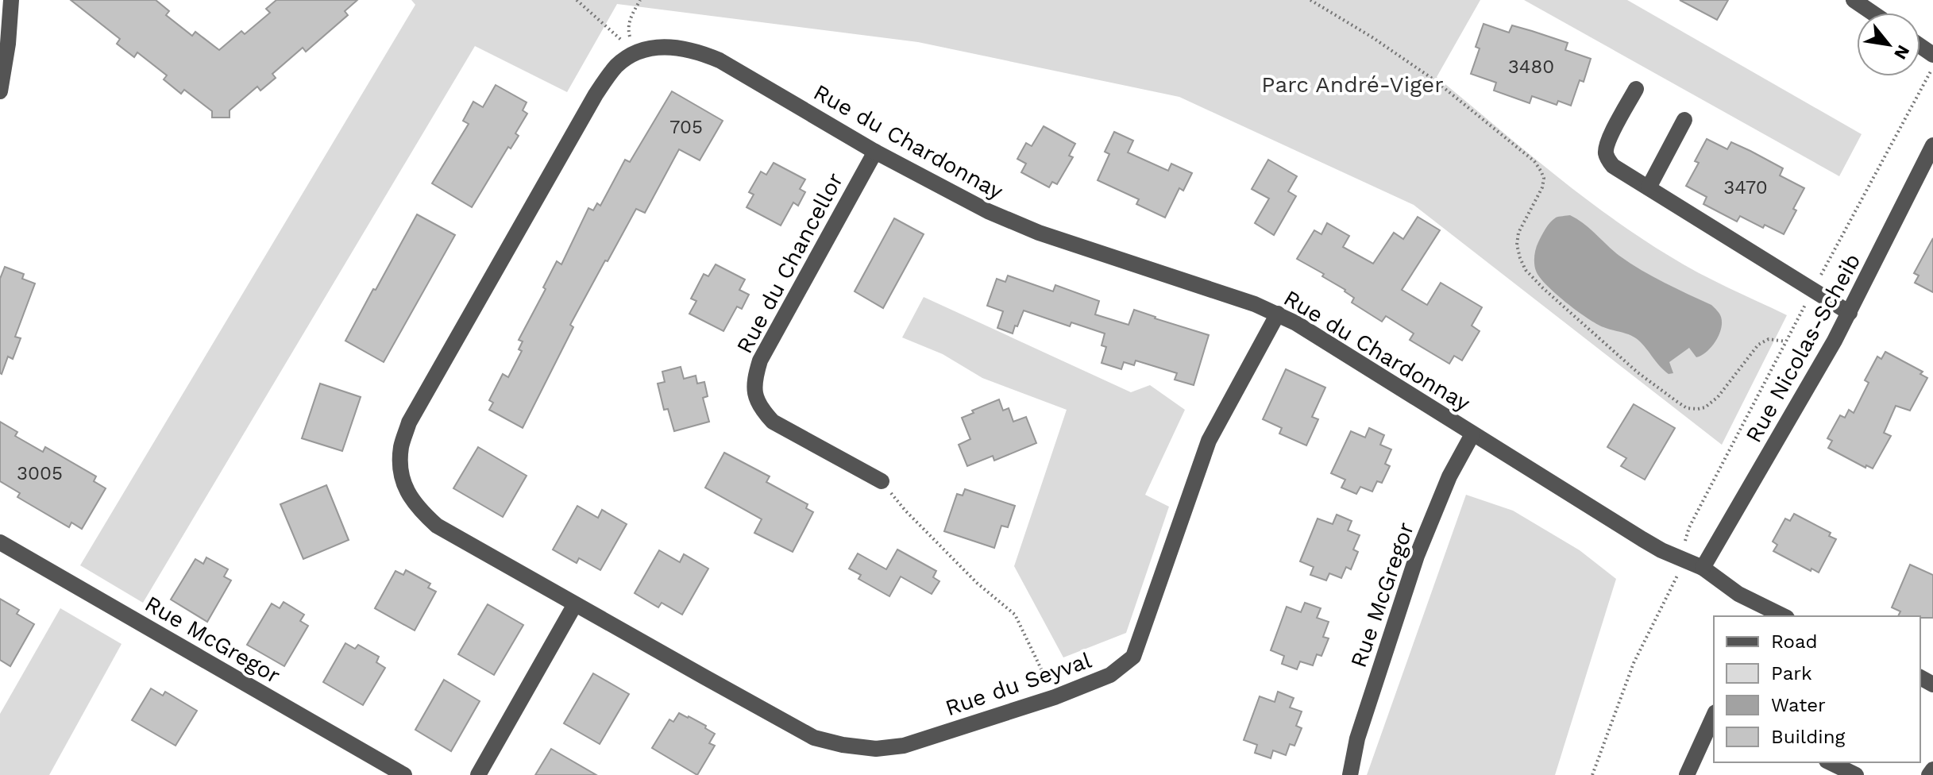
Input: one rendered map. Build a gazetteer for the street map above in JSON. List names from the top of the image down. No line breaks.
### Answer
{"streets":{"street":["Rue du Chardonnay","Rue du Chancellor","Rue Nicolas-Scheib","Rue McGregor","Rue du Seyval"]},"crossings":[["Rue du Chardonnay","Rue du Chancellor"],["Rue du Chardonnay","Rue Nicolas-Scheib"],["Rue du Chardonnay","Rue McGregor"],["Rue du Chardonnay","Rue du Seyval"]],"parks":["Parc André-Viger"],"house_numbers":["3480","705","3470","3005"],"legend":["Road","Park","Water","Building"],"north":"bottom right"}
